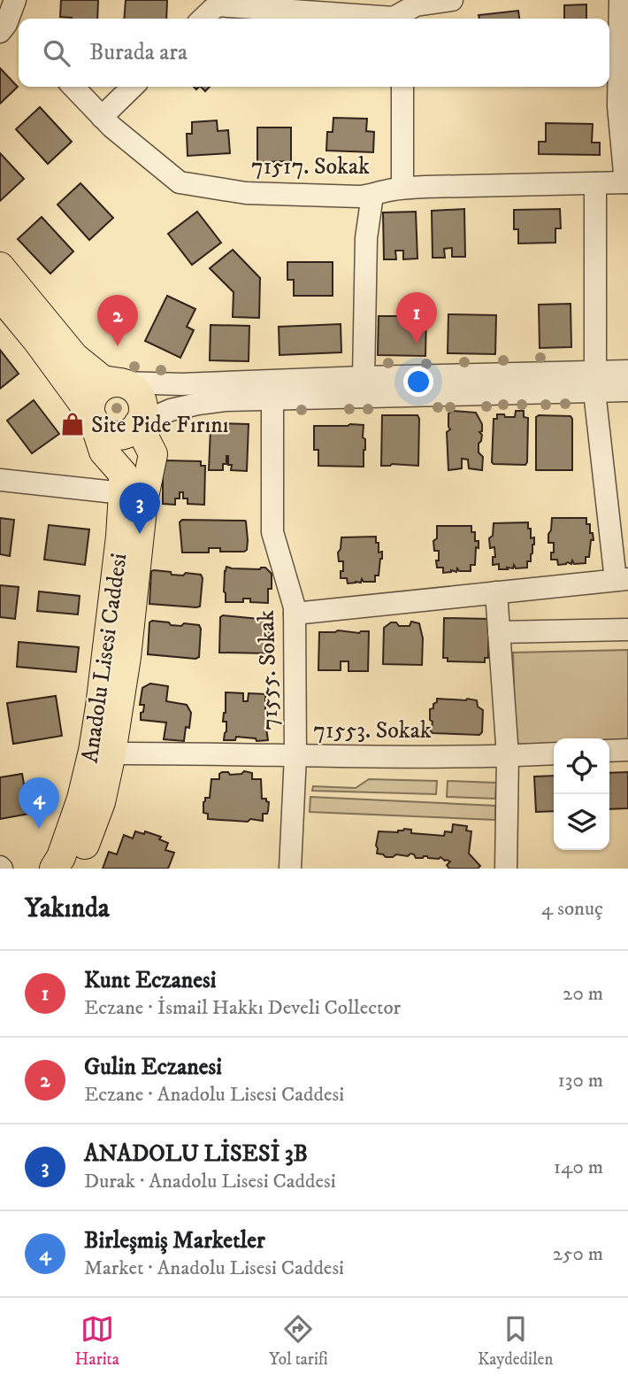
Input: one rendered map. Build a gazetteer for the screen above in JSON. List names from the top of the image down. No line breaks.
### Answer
{"streets":{"main road":["Anadolu Lisesi Caddesi"],"street":["71517. Sokak","71555. Sokak","71553. Sokak"]},"crossings":[["Anadolu Lisesi Caddesi","71553. Sokak"],["71555. Sokak","71553. Sokak"]],"places":{"shop":["Site Pide Fırını"]},"page":{"search":"Burada ara","pins":["1","2","3","4"],"heading":["Yakında","4 sonuç"],"list":[{"mark":"1","name":"Kunt Eczanesi","note":"Eczane · İsmail Hakkı Develi Collector","value":"20 m"},{"mark":"2","name":"Gulin Eczanesi","note":"Eczane · Anadolu Lisesi Caddesi","value":"130 m"},{"mark":"3","name":"ANADOLU LİSESİ 3B","note":"Durak · Anadolu Lisesi Caddesi","value":"140 m"},{"mark":"4","name":"Birleşmiş Marketler","note":"Market · Anadolu Lisesi Caddesi","value":"250 m"}],"nav":["Harita","Yol tarifi","Kaydedilen"]}}
